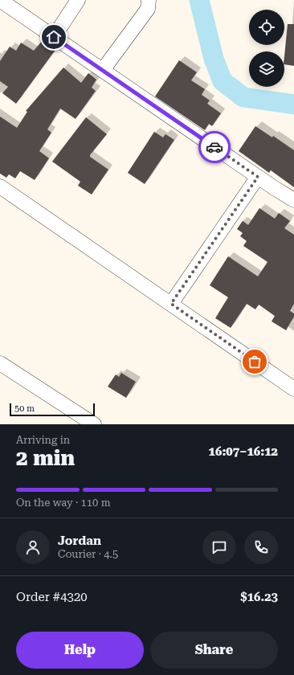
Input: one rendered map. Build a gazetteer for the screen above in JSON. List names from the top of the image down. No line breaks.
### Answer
{"scale_bar":"50 m","page":{"scale":"50 m","heading":["2 min","Arriving in","16:07–16:12"],"panel":["Jordan","Courier · 4.5","Order #4320","$16.23"],"bar":"On the way · 110 m","buttons":["Help","Share"]}}
